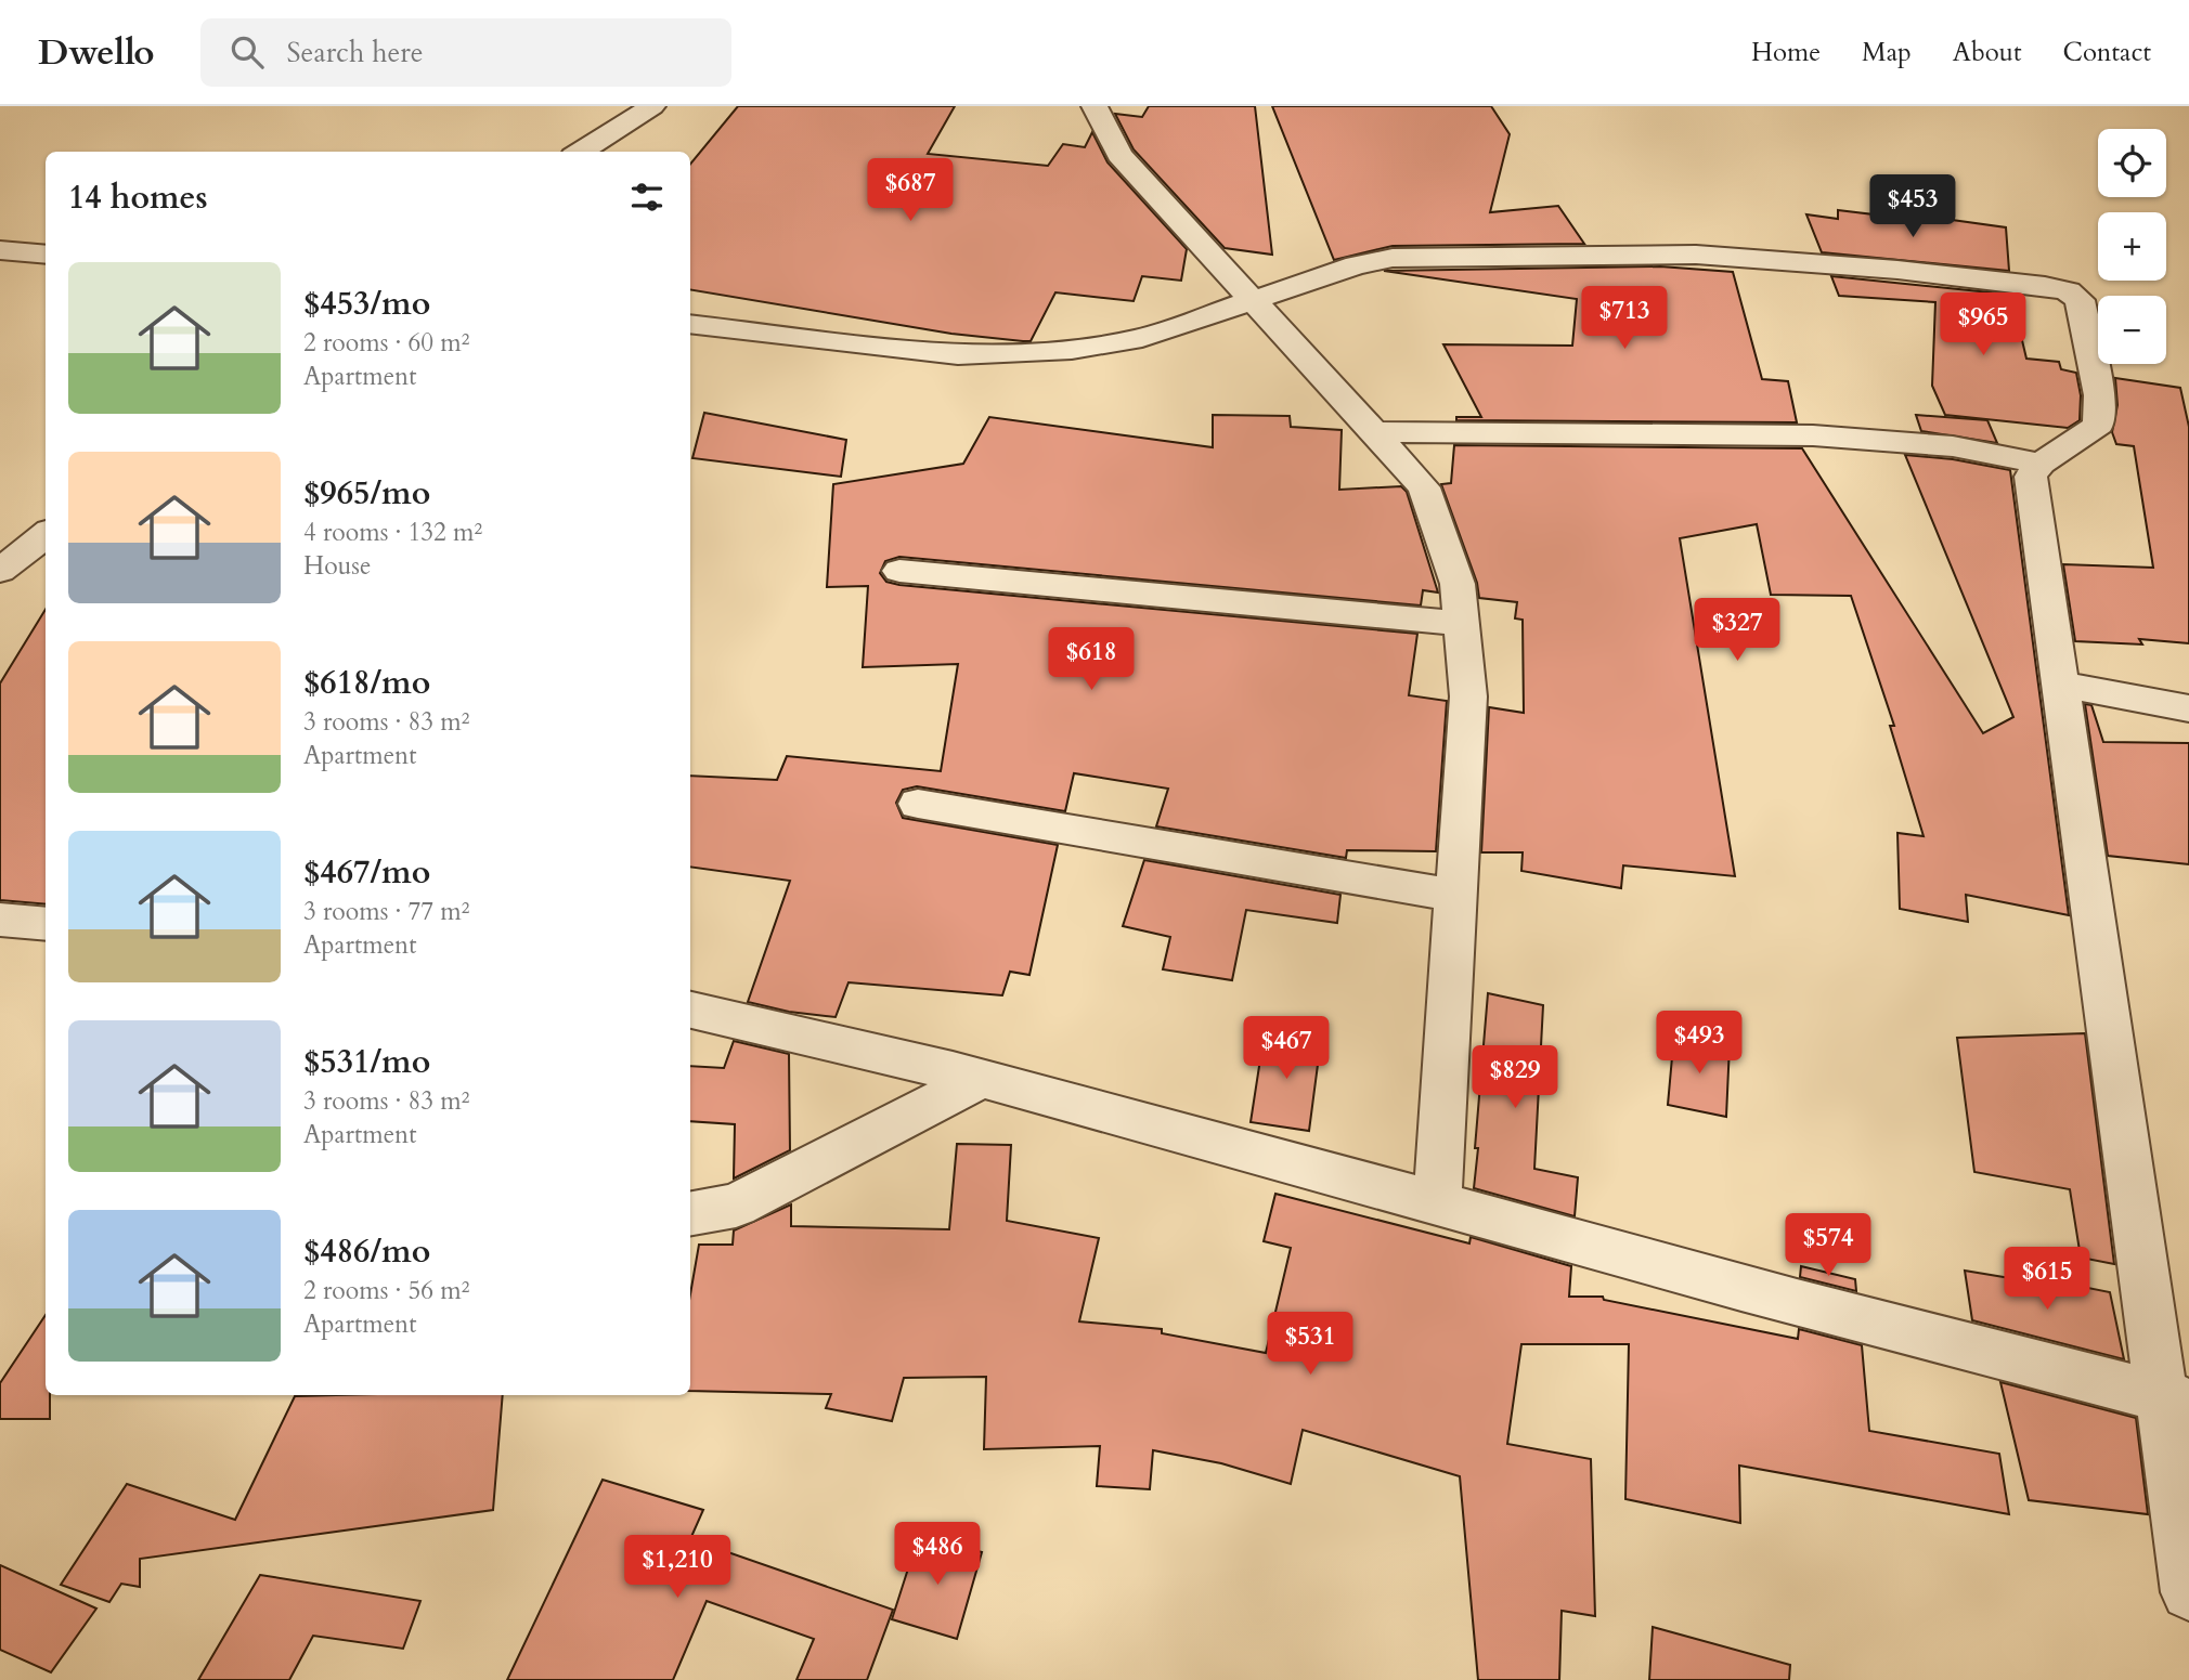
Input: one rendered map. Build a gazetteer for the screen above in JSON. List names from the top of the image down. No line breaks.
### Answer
{"page":{"header":"Dwello","search":"Search here","nav":["Home","Map","About","Contact"],"map_buttons":["+","−"],"heading":"14 homes","price":["$687","$453","$713","$965","$327","$618","$493","$467","$829","$574","$615","$531","$486","$1,210"],"list":[{"name":"$453/mo","note":"2 rooms · 60 m² · Apartment"},{"name":"$965/mo","note":"4 rooms · 132 m² · House"},{"name":"$618/mo","note":"3 rooms · 83 m² · Apartment"},{"name":"$467/mo","note":"3 rooms · 77 m² · Apartment"},{"name":"$531/mo","note":"3 rooms · 83 m² · Apartment"},{"name":"$486/mo","note":"2 rooms · 56 m² · Apartment"}]}}
